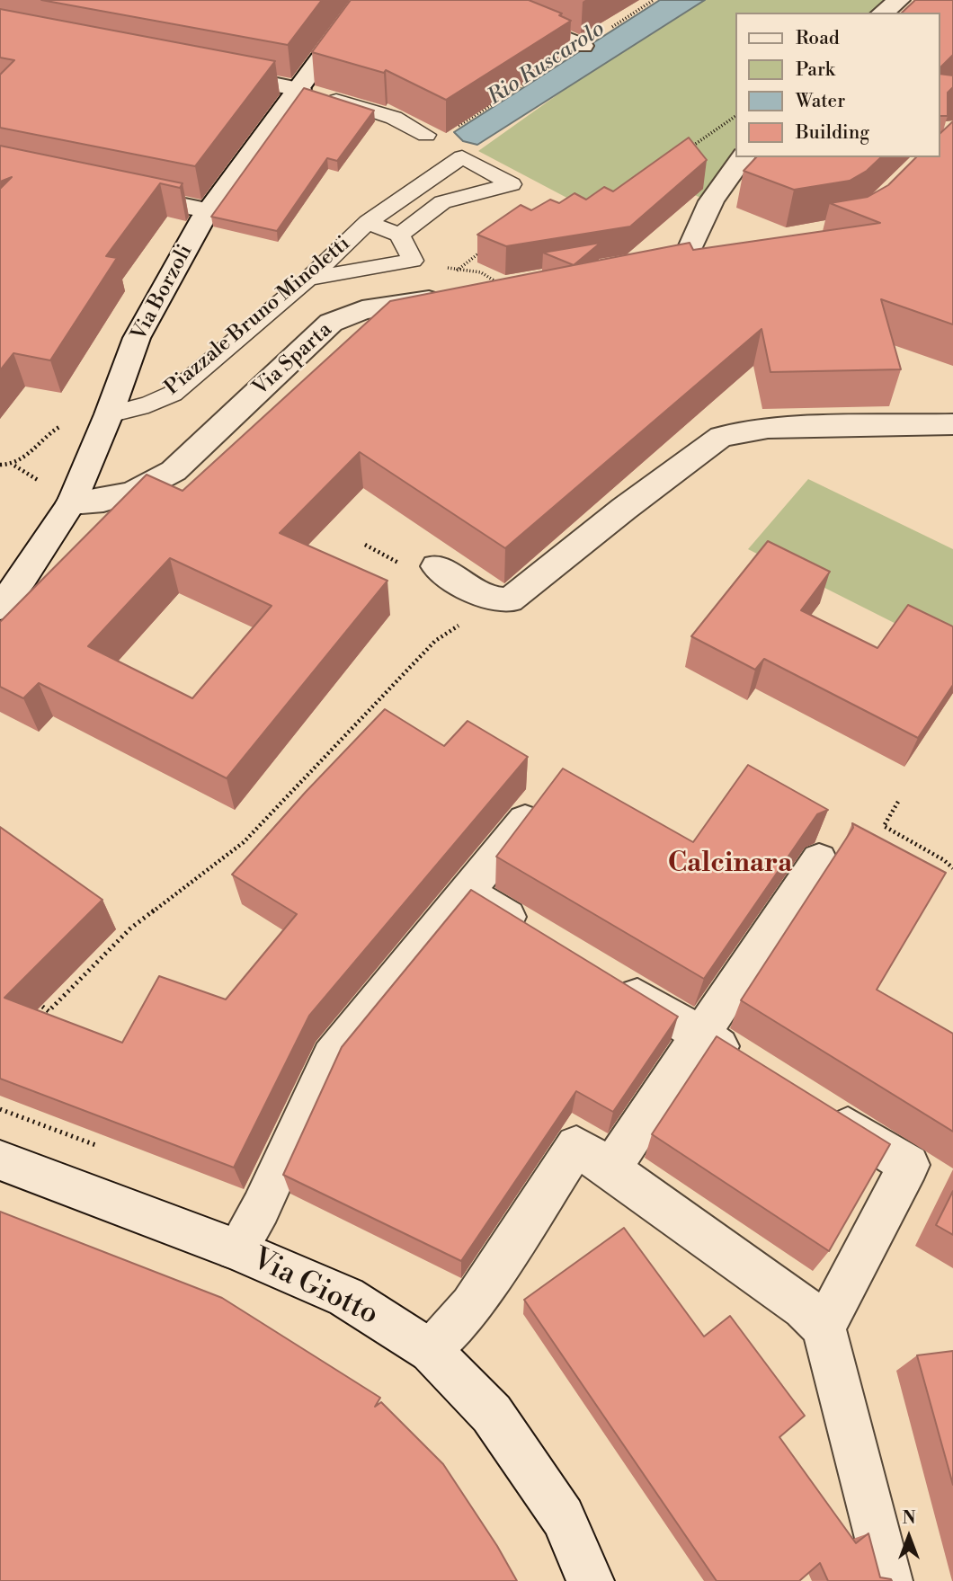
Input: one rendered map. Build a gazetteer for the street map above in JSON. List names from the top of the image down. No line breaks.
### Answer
{"streets":{"street":["Via Borzoli","Via Sparta","Via Giotto"],"lane":["Piazzale Bruno Minoletti"]},"crossings":[["Via Borzoli","Piazzale Bruno Minoletti"],["Via Borzoli","Via Sparta"]],"districts":["Calcinara"],"water":["Rio Ruscarolo"],"legend":["Road","Park","Water","Building"],"north":"top"}
